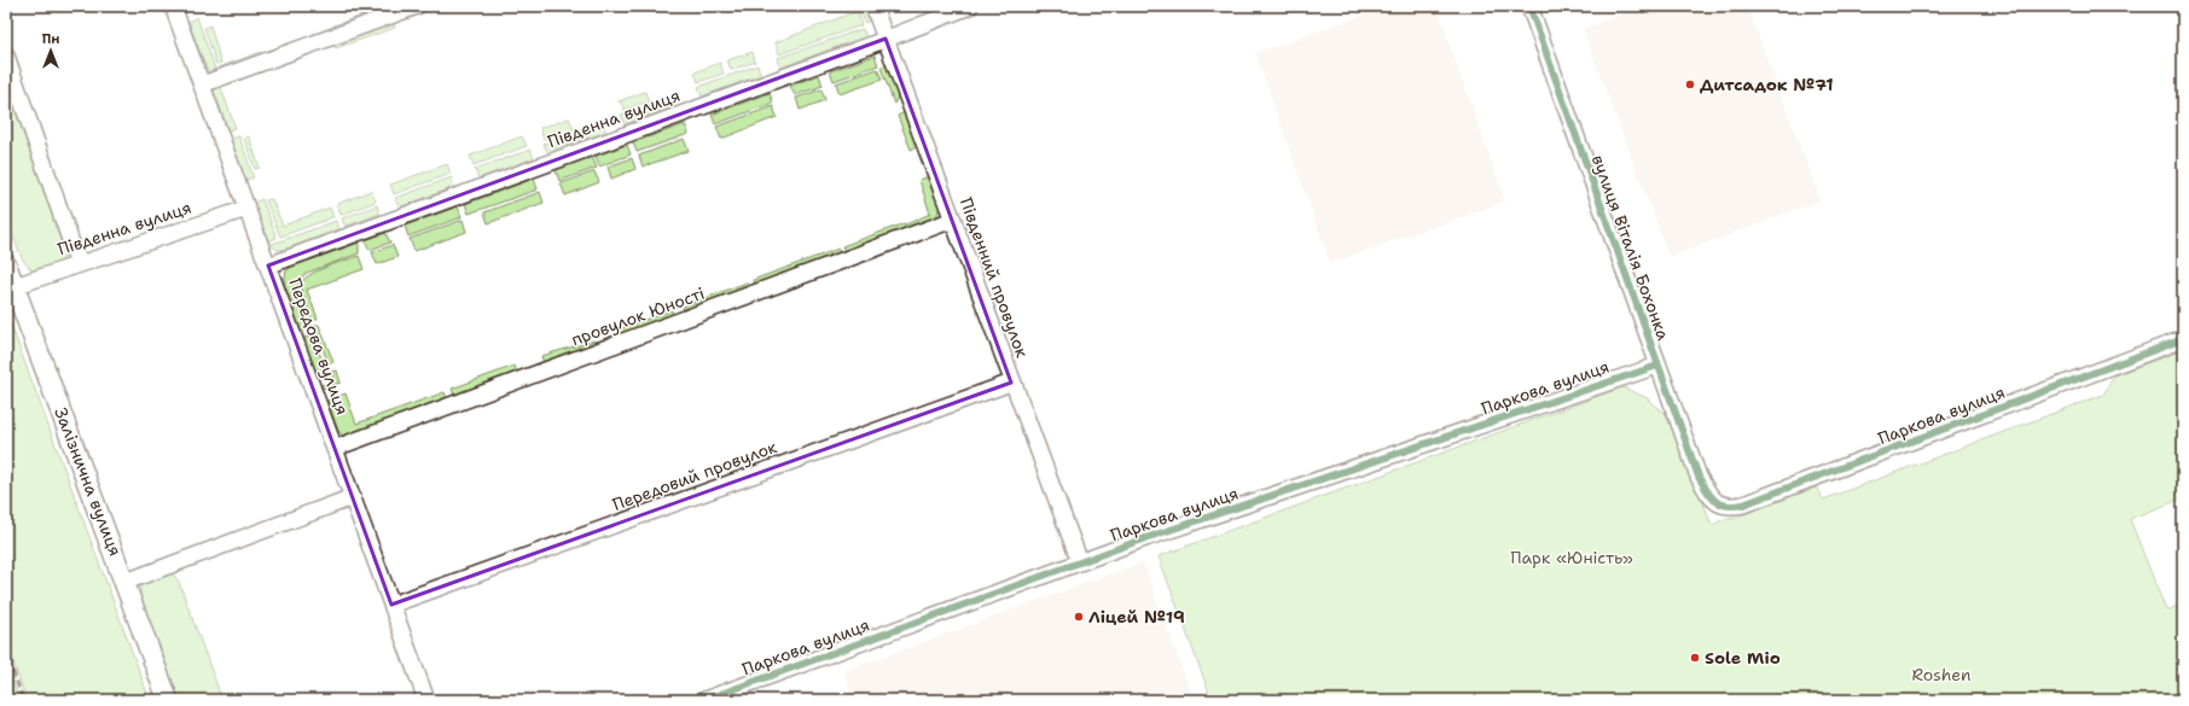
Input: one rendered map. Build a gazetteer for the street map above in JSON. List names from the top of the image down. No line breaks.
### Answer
{"streets":{"street":["Південна вулиця","вулиця Віталія Бохонка","Південний провулок","провулок Юності","Передова вулиця","Паркова вулиця","Передовий провулок","Залізнична вулиця"]},"crossings":[["Південна вулиця","Південний провулок"],["Південна вулиця","Передова вулиця"],["Південна вулиця","Залізнична вулиця"],["вулиця Віталія Бохонка","Паркова вулиця"],["Південний провулок","провулок Юності"],["Південний провулок","Паркова вулиця"],["Південний провулок","Передовий провулок"],["провулок Юності","Передова вулиця"],["Передова вулиця","Передовий провулок"]],"parks":["Парк «Юність»","Roshen"],"places":["Дитсадок №71","Ліцей №19","Sole Mio"],"north":"top"}
